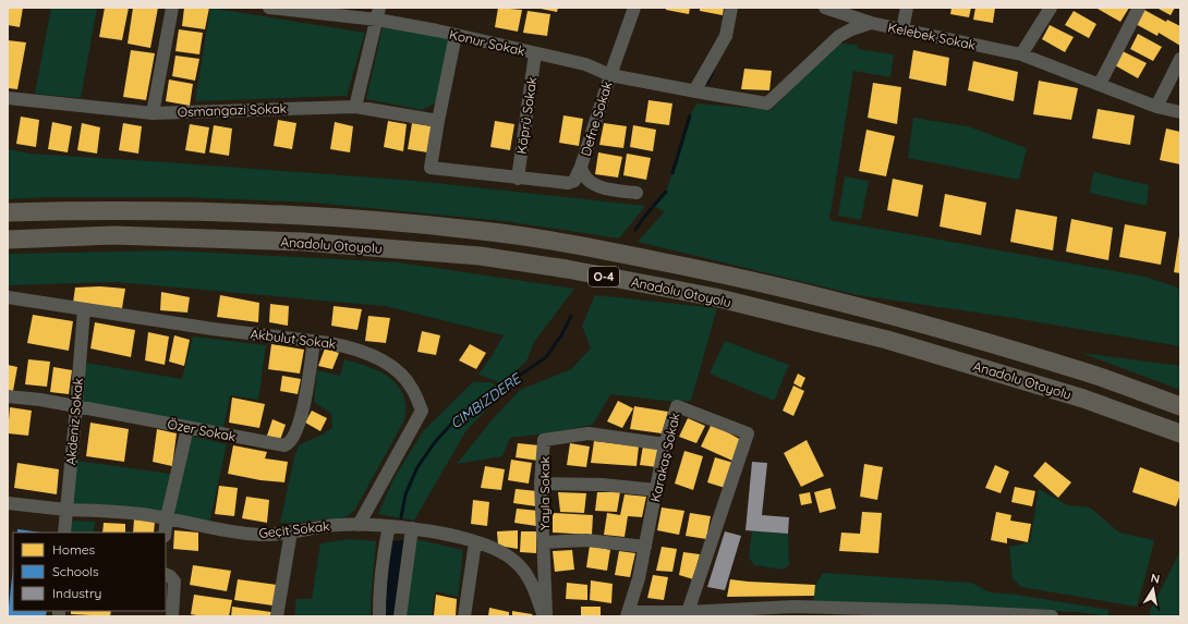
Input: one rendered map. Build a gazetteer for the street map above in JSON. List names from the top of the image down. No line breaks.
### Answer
{"streets":{"highway":["Anadolu Otoyolu","O-4"],"street":["Kelebek Sokak","Konur Sokak","Osmangazi Sokak","Köprü Sokak","Defne Sokak","Akbulut Sokak","Akdeniz Sokak","Özer Sokak","Karakaş Sokak","Yayla Sokak","Geçit Sokak"]},"crossings":[["Kelebek Sokak","Konur Sokak"],["Konur Sokak","Köprü Sokak"],["Konur Sokak","Defne Sokak"],["Akbulut Sokak","Akdeniz Sokak"],["Akbulut Sokak","Özer Sokak"],["Akbulut Sokak","Geçit Sokak"],["Akdeniz Sokak","Özer Sokak"],["Akdeniz Sokak","Geçit Sokak"],["Karakaş Sokak","Yayla Sokak"],["Yayla Sokak","Geçit Sokak"]],"water":["CIMBIZDERE"],"legend":["Homes","Schools","Industry"],"north":"top"}
